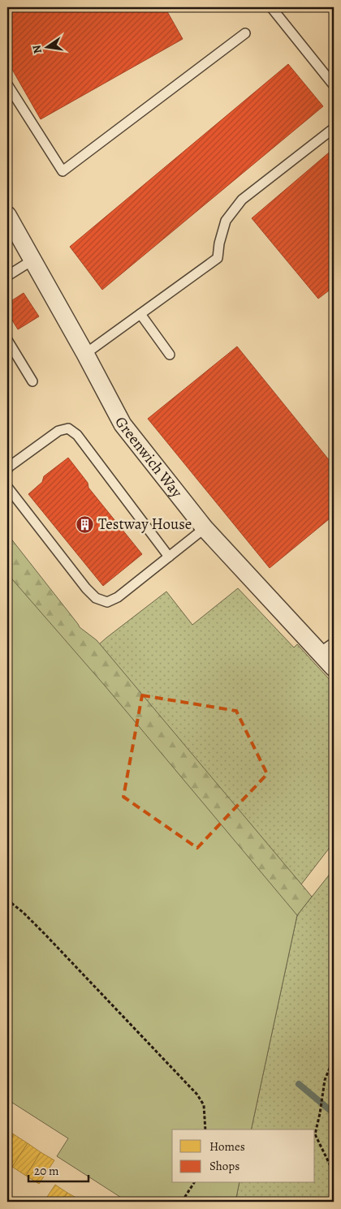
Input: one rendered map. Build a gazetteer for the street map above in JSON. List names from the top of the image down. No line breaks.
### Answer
{"streets":{"street":["Greenwich Way"]},"places":{"building":["Testway House"]},"legend":["Homes","Shops"],"scale_bar":"20 m","north":"left"}
